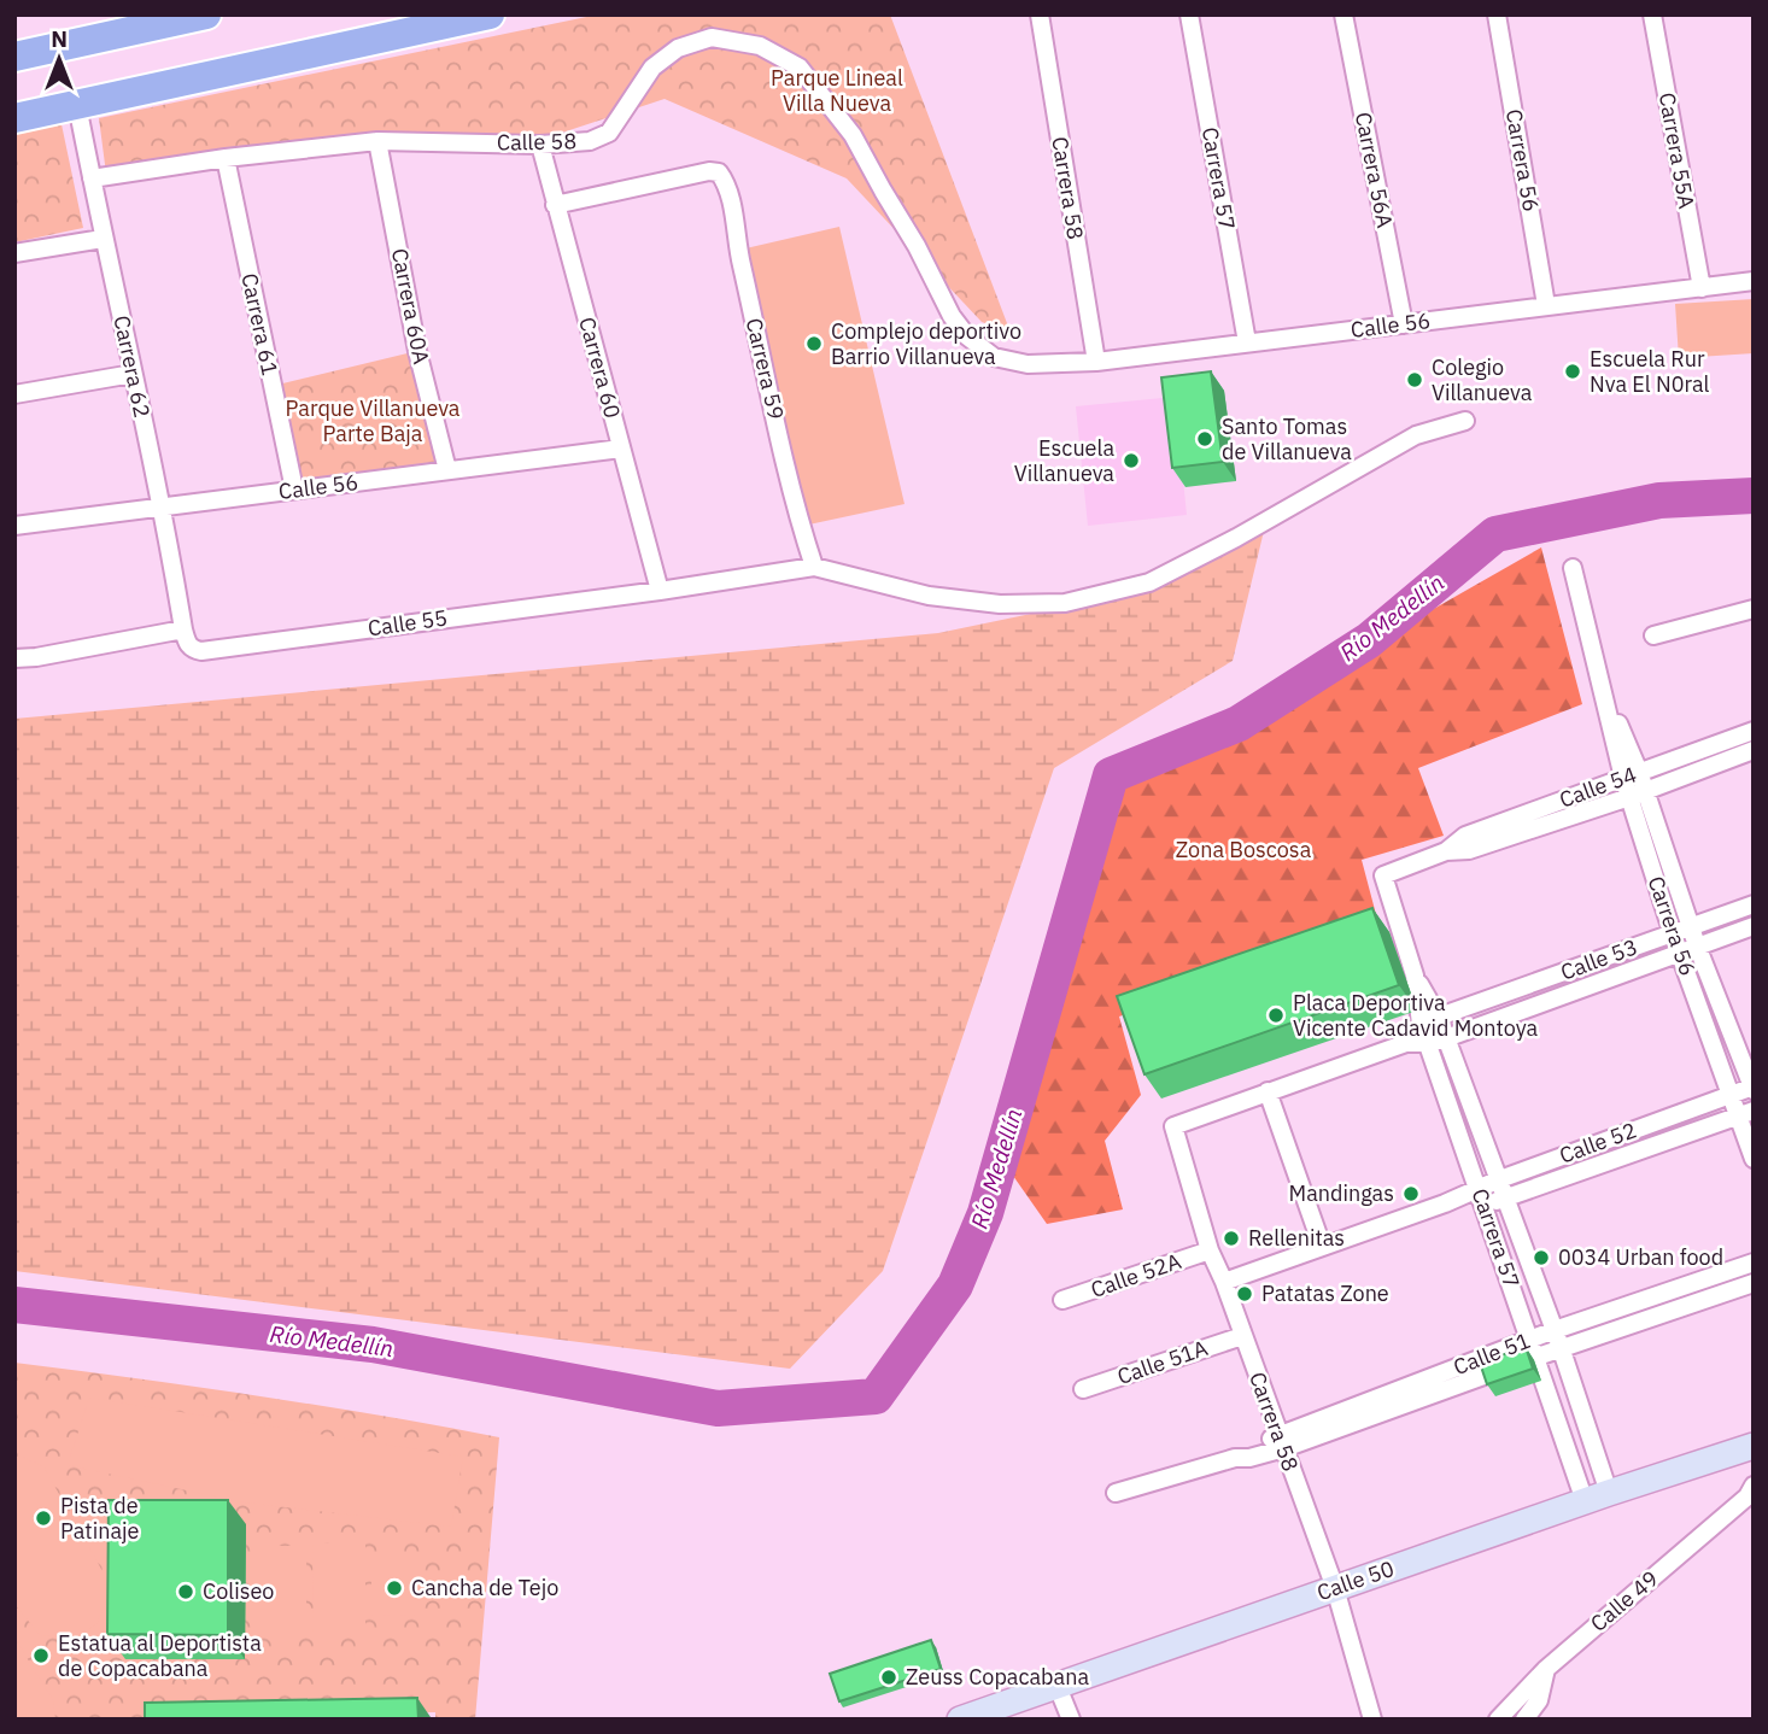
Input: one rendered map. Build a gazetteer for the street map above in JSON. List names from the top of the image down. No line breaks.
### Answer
{"streets":{"main road":["Calle 50"],"street":["Calle 58","Carrera 55A","Carrera 56","Carrera 56A","Carrera 57","Carrera 58","Carrera 60A","Carrera 61","Calle 56","Carrera 62","Carrera 60","Carrera 59","Calle 55","Calle 54","Calle 53","Calle 52","Calle 52A","Calle 51","Calle 51A","Calle 49"]},"crossings":[["Calle 58","Carrera 60A"],["Calle 58","Carrera 61"],["Calle 58","Calle 56"],["Calle 58","Carrera 62"],["Calle 58","Carrera 60"],["Carrera 55A","Calle 56"],["Carrera 56","Calle 56"],["Carrera 56","Calle 54"],["Carrera 56","Calle 53"],["Carrera 56","Calle 52"],["Carrera 56A","Calle 56"],["Carrera 57","Calle 56"],["Carrera 57","Calle 54"],["Carrera 57","Calle 53"],["Carrera 57","Calle 52"],["Carrera 57","Calle 51"],["Carrera 57","Calle 50"],["Carrera 58","Calle 56"],["Carrera 58","Calle 53"],["Carrera 58","Calle 52"],["Carrera 58","Calle 52A"],["Carrera 58","Calle 51"],["Carrera 58","Calle 51A"],["Carrera 58","Calle 50"],["Carrera 60A","Calle 56"],["Carrera 61","Calle 56"],["Calle 56","Carrera 62"],["Calle 56","Carrera 60"],["Carrera 62","Calle 55"],["Carrera 60","Carrera 59"],["Carrera 60","Calle 55"],["Carrera 59","Calle 55"]],"water":["Río Medellín"],"parks":["Parque Lineal Villa Nueva","Parque Villanueva Parte Baja","Zona Boscosa"],"places":["Complejo deportivo Barrio Villanueva","Escuela Rur Nva El N0ral","Colegio Villanueva","Santo Tomas de Villanueva","Escuela Villanueva","Placa Deportiva Vicente Cadavid Montoya","Mandingas","Rellenitas","0034 Urban food","Patatas Zone","Pista de Patinaje","Cancha de Tejo","Coliseo","Estatua al Deportista de Copacabana","Zeuss Copacabana"],"north":"top"}
